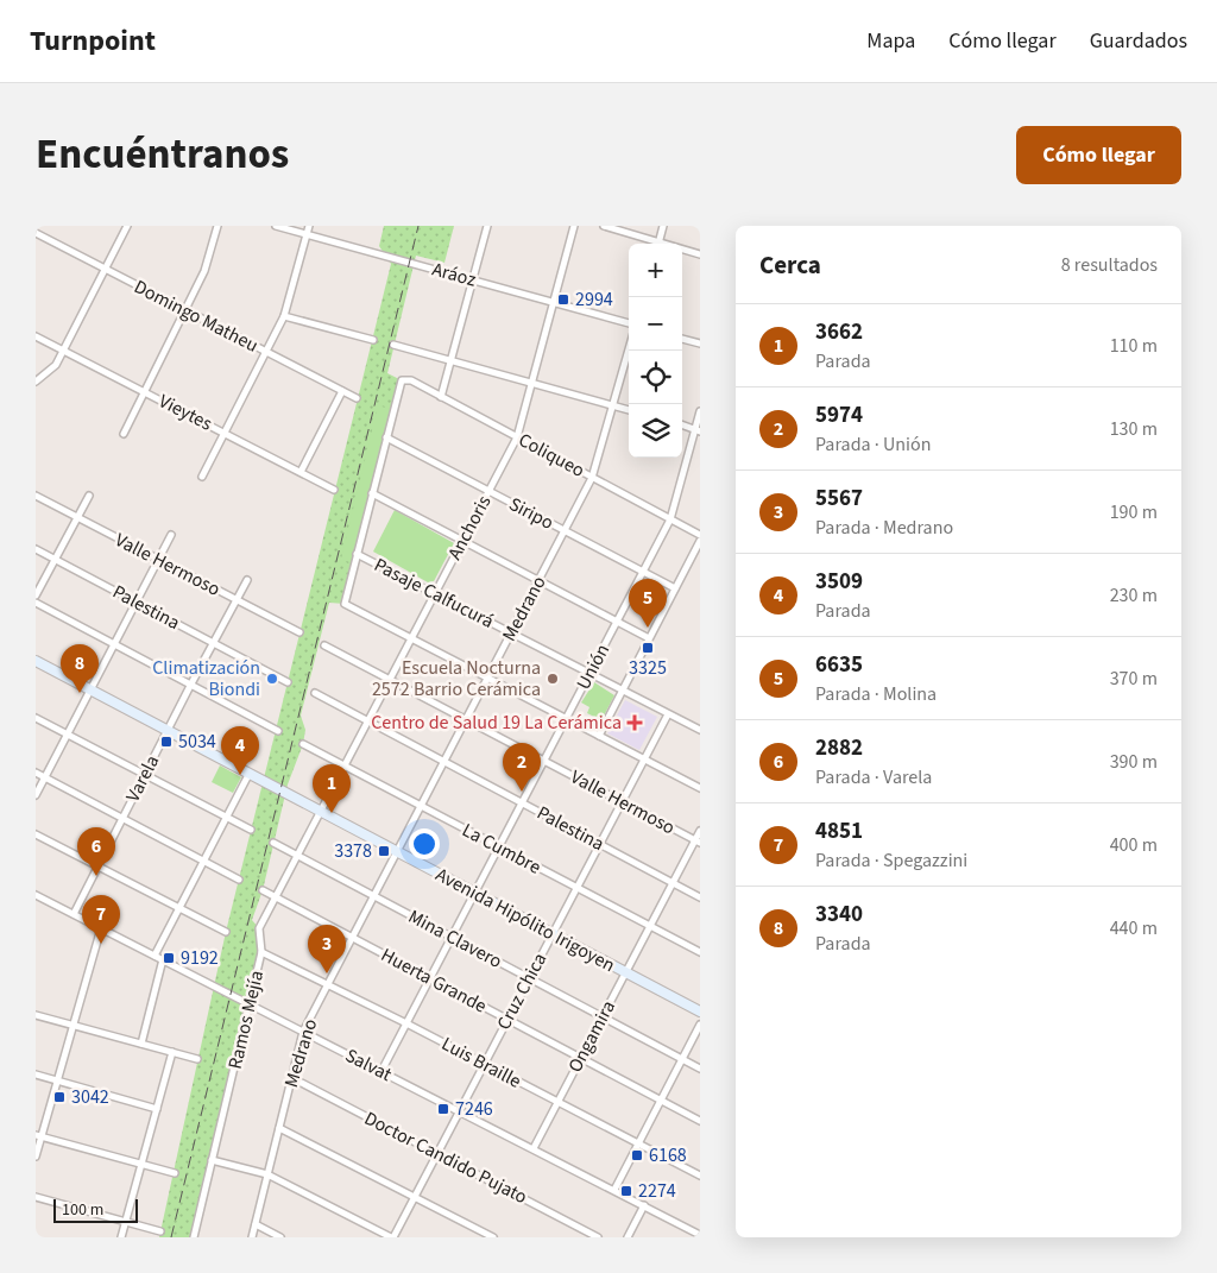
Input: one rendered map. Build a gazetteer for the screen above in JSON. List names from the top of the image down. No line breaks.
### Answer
{"streets":{"street":["Aráoz","Domingo Matheu","Vieytes","Coliqueo","Siripo","Anchoris","Valle Hermoso","Pasaje Calfucurá","Palestina","Medrano","Unión","Varela","La Cumbre","Avenida Hipólito Irigoyen","Mina Clavero","Huerta Grande","Cruz Chica","Ramos Mejía","Ongamira","Luis Braille","Salvat","Doctor Candido Pujato"]},"crossings":[["Aráoz","Anchoris"],["Coliqueo","Siripo"],["Coliqueo","Anchoris"],["Coliqueo","Medrano"],["Coliqueo","Unión"],["Siripo","Anchoris"],["Siripo","Medrano"],["Siripo","Unión"],["Anchoris","Valle Hermoso"],["Anchoris","Pasaje Calfucurá"],["Anchoris","Palestina"],["Anchoris","La Cumbre"],["Anchoris","Avenida Hipólito Irigoyen"],["Anchoris","Ramos Mejía"],["Valle Hermoso","Medrano"],["Valle Hermoso","Unión"],["Valle Hermoso","Varela"],["Valle Hermoso","Cruz Chica"],["Valle Hermoso","Ongamira"],["Pasaje Calfucurá","Medrano"],["Pasaje Calfucurá","Unión"],["Pasaje Calfucurá","Cruz Chica"],["Palestina","Medrano"],["Palestina","Unión"],["Palestina","Varela"],["Palestina","Cruz Chica"],["Palestina","Ongamira"],["Medrano","La Cumbre"],["Medrano","Avenida Hipólito Irigoyen"],["Medrano","Mina Clavero"],["Medrano","Huerta Grande"],["Medrano","Luis Braille"],["Medrano","Salvat"],["Medrano","Doctor Candido Pujato"],["Unión","La Cumbre"],["Unión","Avenida Hipólito Irigoyen"],["Unión","Mina Clavero"],["Unión","Huerta Grande"],["Unión","Luis Braille"],["Unión","Salvat"],["Varela","Avenida Hipólito Irigoyen"],["Varela","Salvat"],["La Cumbre","Cruz Chica"],["La Cumbre","Ongamira"],["Avenida Hipólito Irigoyen","Cruz Chica"],["Avenida Hipólito Irigoyen","Ramos Mejía"],["Avenida Hipólito Irigoyen","Ongamira"],["Mina Clavero","Cruz Chica"],["Mina Clavero","Ramos Mejía"],["Mina Clavero","Ongamira"],["Huerta Grande","Cruz Chica"],["Huerta Grande","Ramos Mejía"],["Huerta Grande","Ongamira"],["Cruz Chica","Luis Braille"],["Cruz Chica","Salvat"],["Cruz Chica","Doctor Candido Pujato"],["Ramos Mejía","Luis Braille"],["Ramos Mejía","Salvat"],["Ongamira","Luis Braille"],["Ongamira","Salvat"]],"places":{"transit":["2994","3325","5034","3378","9192","3042","7246","6168","2274"],"other":["Climatización Biondi","Escuela Nocturna 2572 Barrio Cerámica"],"health":["Centro de Salud 19 La Cerámica"]},"scale_bar":"100 m","page":{"header":"Turnpoint","nav":["Mapa","Cómo llegar","Guardados"],"title":"Encuéntranos","buttons":"Cómo llegar","heading":["Cerca","8 resultados"],"map_buttons":["+","−"],"list":[{"mark":"1","name":"3662","note":"Parada","value":"110 m"},{"mark":"2","name":"5974","note":"Parada · Unión","value":"130 m"},{"mark":"3","name":"5567","note":"Parada · Medrano","value":"190 m"},{"mark":"4","name":"3509","note":"Parada","value":"230 m"},{"mark":"5","name":"6635","note":"Parada · Molina","value":"370 m"},{"mark":"6","name":"2882","note":"Parada · Varela","value":"390 m"},{"mark":"7","name":"4851","note":"Parada · Spegazzini","value":"400 m"},{"mark":"8","name":"3340","note":"Parada","value":"440 m"}],"pins":["5","8","4","2","1","6","7","3"],"scale":"100 m"}}
